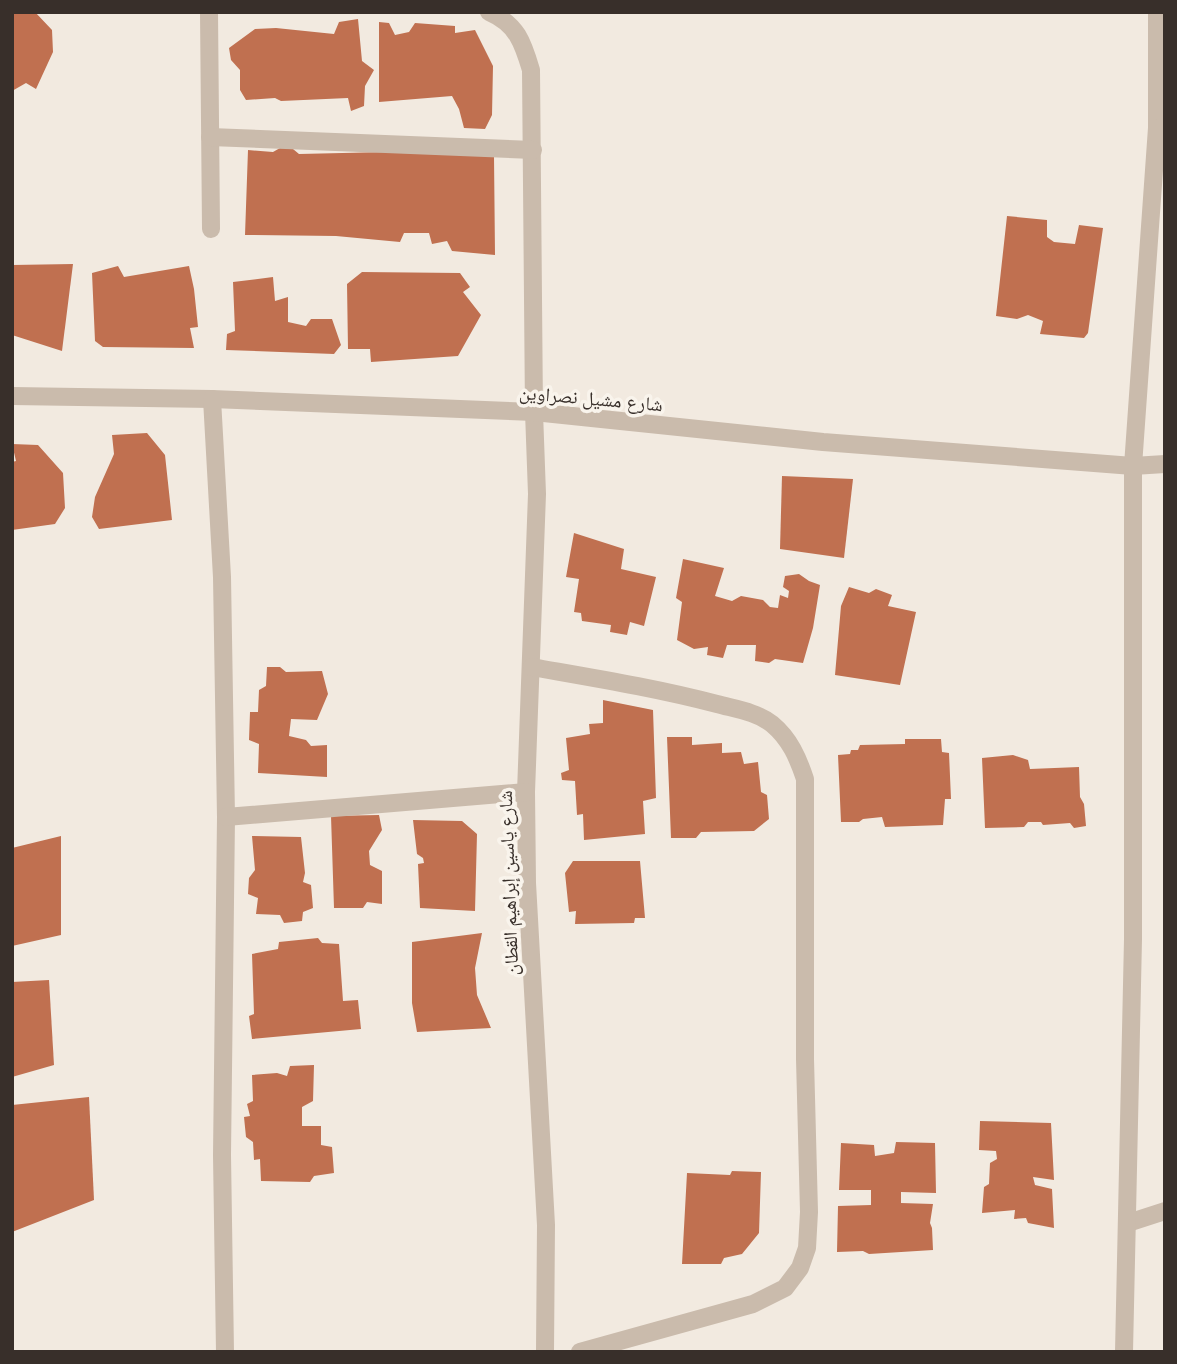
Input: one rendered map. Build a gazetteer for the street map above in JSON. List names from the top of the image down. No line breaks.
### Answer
{"streets":{"street":["شارع مشيل نصراوين","شارع ياسين إبراهيم القطان"]},"crossings":[["شارع مشيل نصراوين","شارع ياسين إبراهيم القطان"]]}
